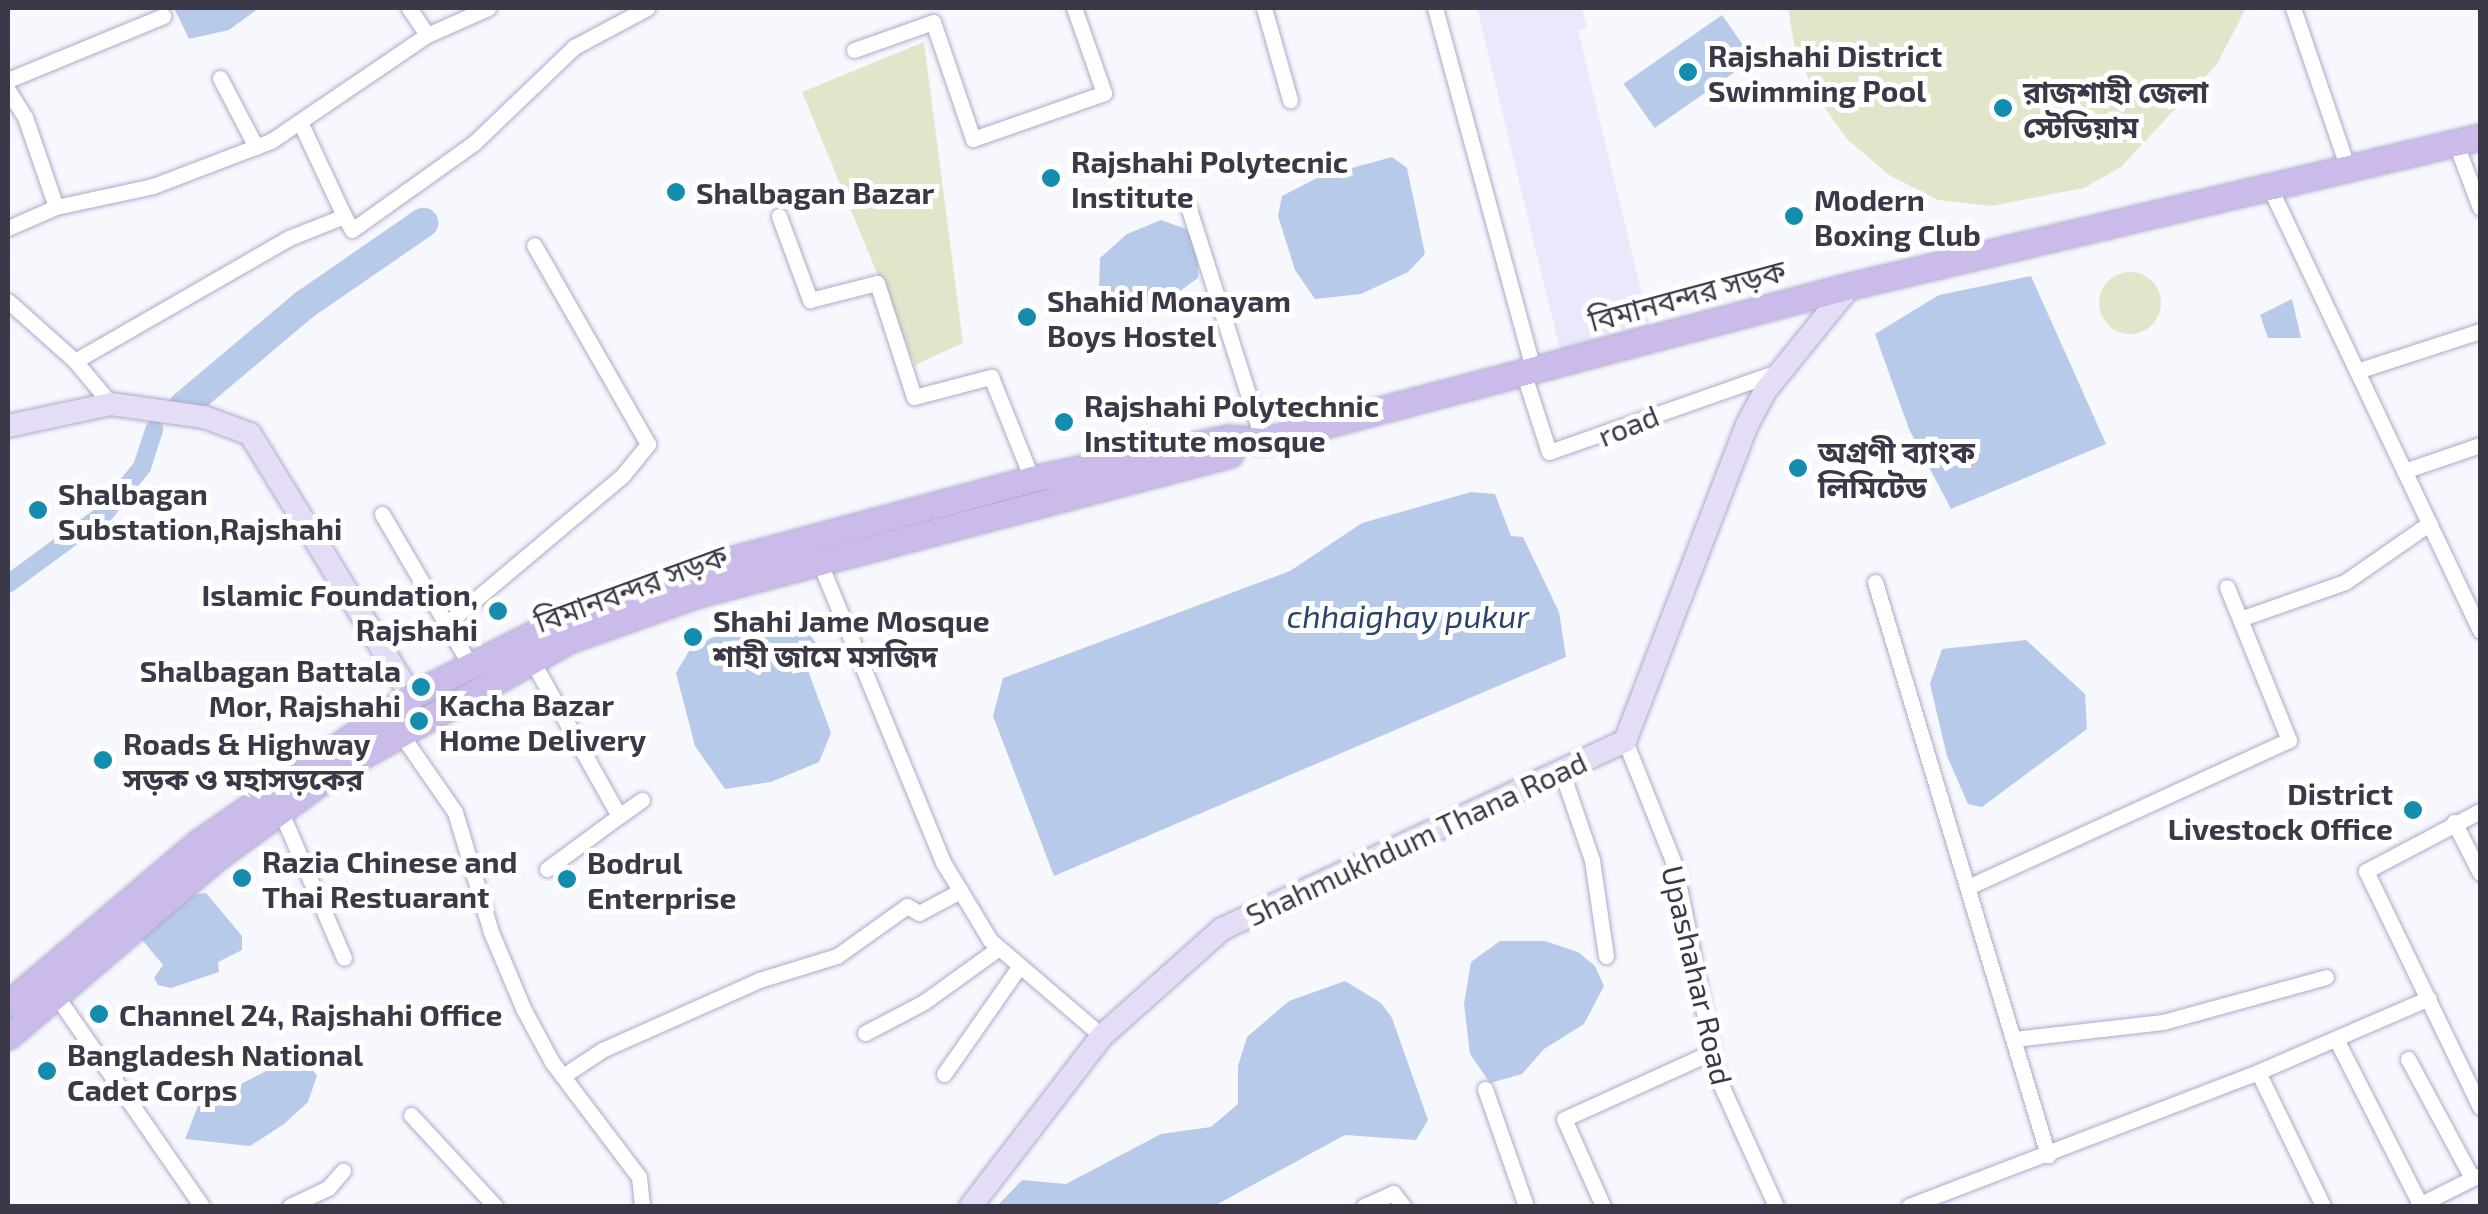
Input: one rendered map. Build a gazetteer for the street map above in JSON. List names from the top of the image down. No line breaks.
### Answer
{"streets":{"main road":["বিমানবন্দর সড়ক","Shahmukhdum Thana Road"],"street":["road","Upashahar Road"]},"crossings":[["বিমানবন্দর সড়ক","road"],["Shahmukhdum Thana Road","Upashahar Road"]],"water":["chhaighay pukur"],"places":["Rajshahi District Swimming Pool","রাজশাহী জেলা স্টেডিয়াম","Rajshahi Polytecnic Institute","Shalbagan Bazar","Modern Boxing Club","Shahid Monayam Boys Hostel","Rajshahi Polytechnic Institute mosque","অগ্রণী ব্যাংক লিমিটেড","Shalbagan Substation,Rajshahi","Islamic Foundation, Rajshahi","Shahi Jame Mosque শাহী জামে মসজিদ","Shalbagan Battala Mor, Rajshahi","Kacha Bazar Home Delivery","Roads & Highway সড়ক ও মহাসড়কের","District Livestock Office","Razia Chinese and Thai Restuarant","Bodrul Enterprise","Channel 24, Rajshahi Office","Bangladesh National Cadet Corps"]}
